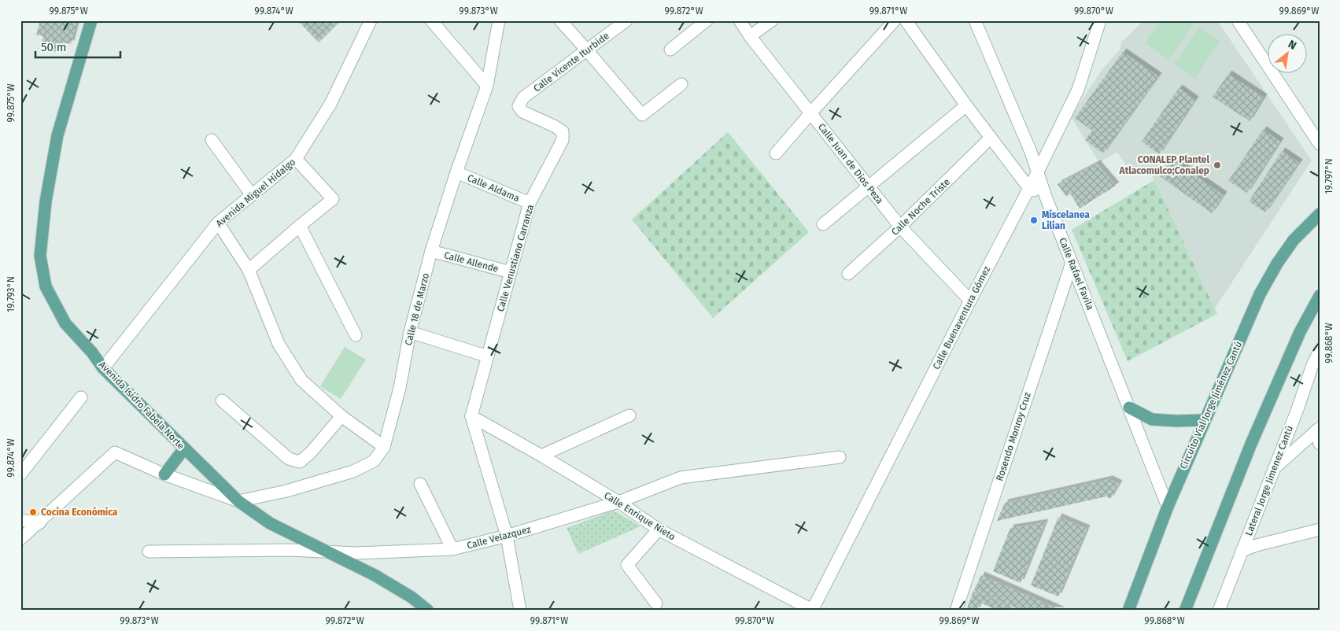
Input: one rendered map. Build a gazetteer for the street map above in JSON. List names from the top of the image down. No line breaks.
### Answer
{"streets":{"main road":["Avenida Isidro Fabela Norte","Circuito Vial Jorge Jiménez Cantú"],"street":["Calle Vicente Iturbide","Calle Juan de Dios Peza","Calle Aldama","Avenida Miguel Hidalgo","Calle Noche Triste","Calle Venustiano Carranza","Calle Allende","Calle Rafael Favila","Calle 18 de Marzo","Calle Buenaventura Gómez","Rosendo Monroy Cruz","Lateral Jorge Jimenez Cantú","Calle Enrique Nieto","Calle Velazquez"]},"crossings":[["Calle Vicente Iturbide","Calle Venustiano Carranza"],["Calle Juan de Dios Peza","Calle Noche Triste"],["Calle Juan de Dios Peza","Calle Buenaventura Gómez"],["Calle Aldama","Calle Venustiano Carranza"],["Calle Aldama","Calle 18 de Marzo"],["Avenida Miguel Hidalgo","Avenida Isidro Fabela Norte"],["Calle Venustiano Carranza","Calle Allende"],["Calle Venustiano Carranza","Calle Enrique Nieto"],["Calle Allende","Calle 18 de Marzo"],["Calle Rafael Favila","Calle Buenaventura Gómez"],["Calle Rafael Favila","Circuito Vial Jorge Jiménez Cantú"],["Calle Rafael Favila","Rosendo Monroy Cruz"],["Calle 18 de Marzo","Avenida Isidro Fabela Norte"],["Calle Buenaventura Gómez","Calle Enrique Nieto"],["Avenida Isidro Fabela Norte","Calle Velazquez"],["Calle Enrique Nieto","Calle Velazquez"]],"places":["CONALEP Plantel Atlacomulco;Conalep","Miscelanea Lilian","Cocina Económica"],"scale_bar":"50 m","north":"top right","coordinates":["99.875°W","99.874°W","99.873°W","99.872°W","99.871°W","99.870°W","99.869°W","19.797°N","19.793°N","99.868°W"]}
